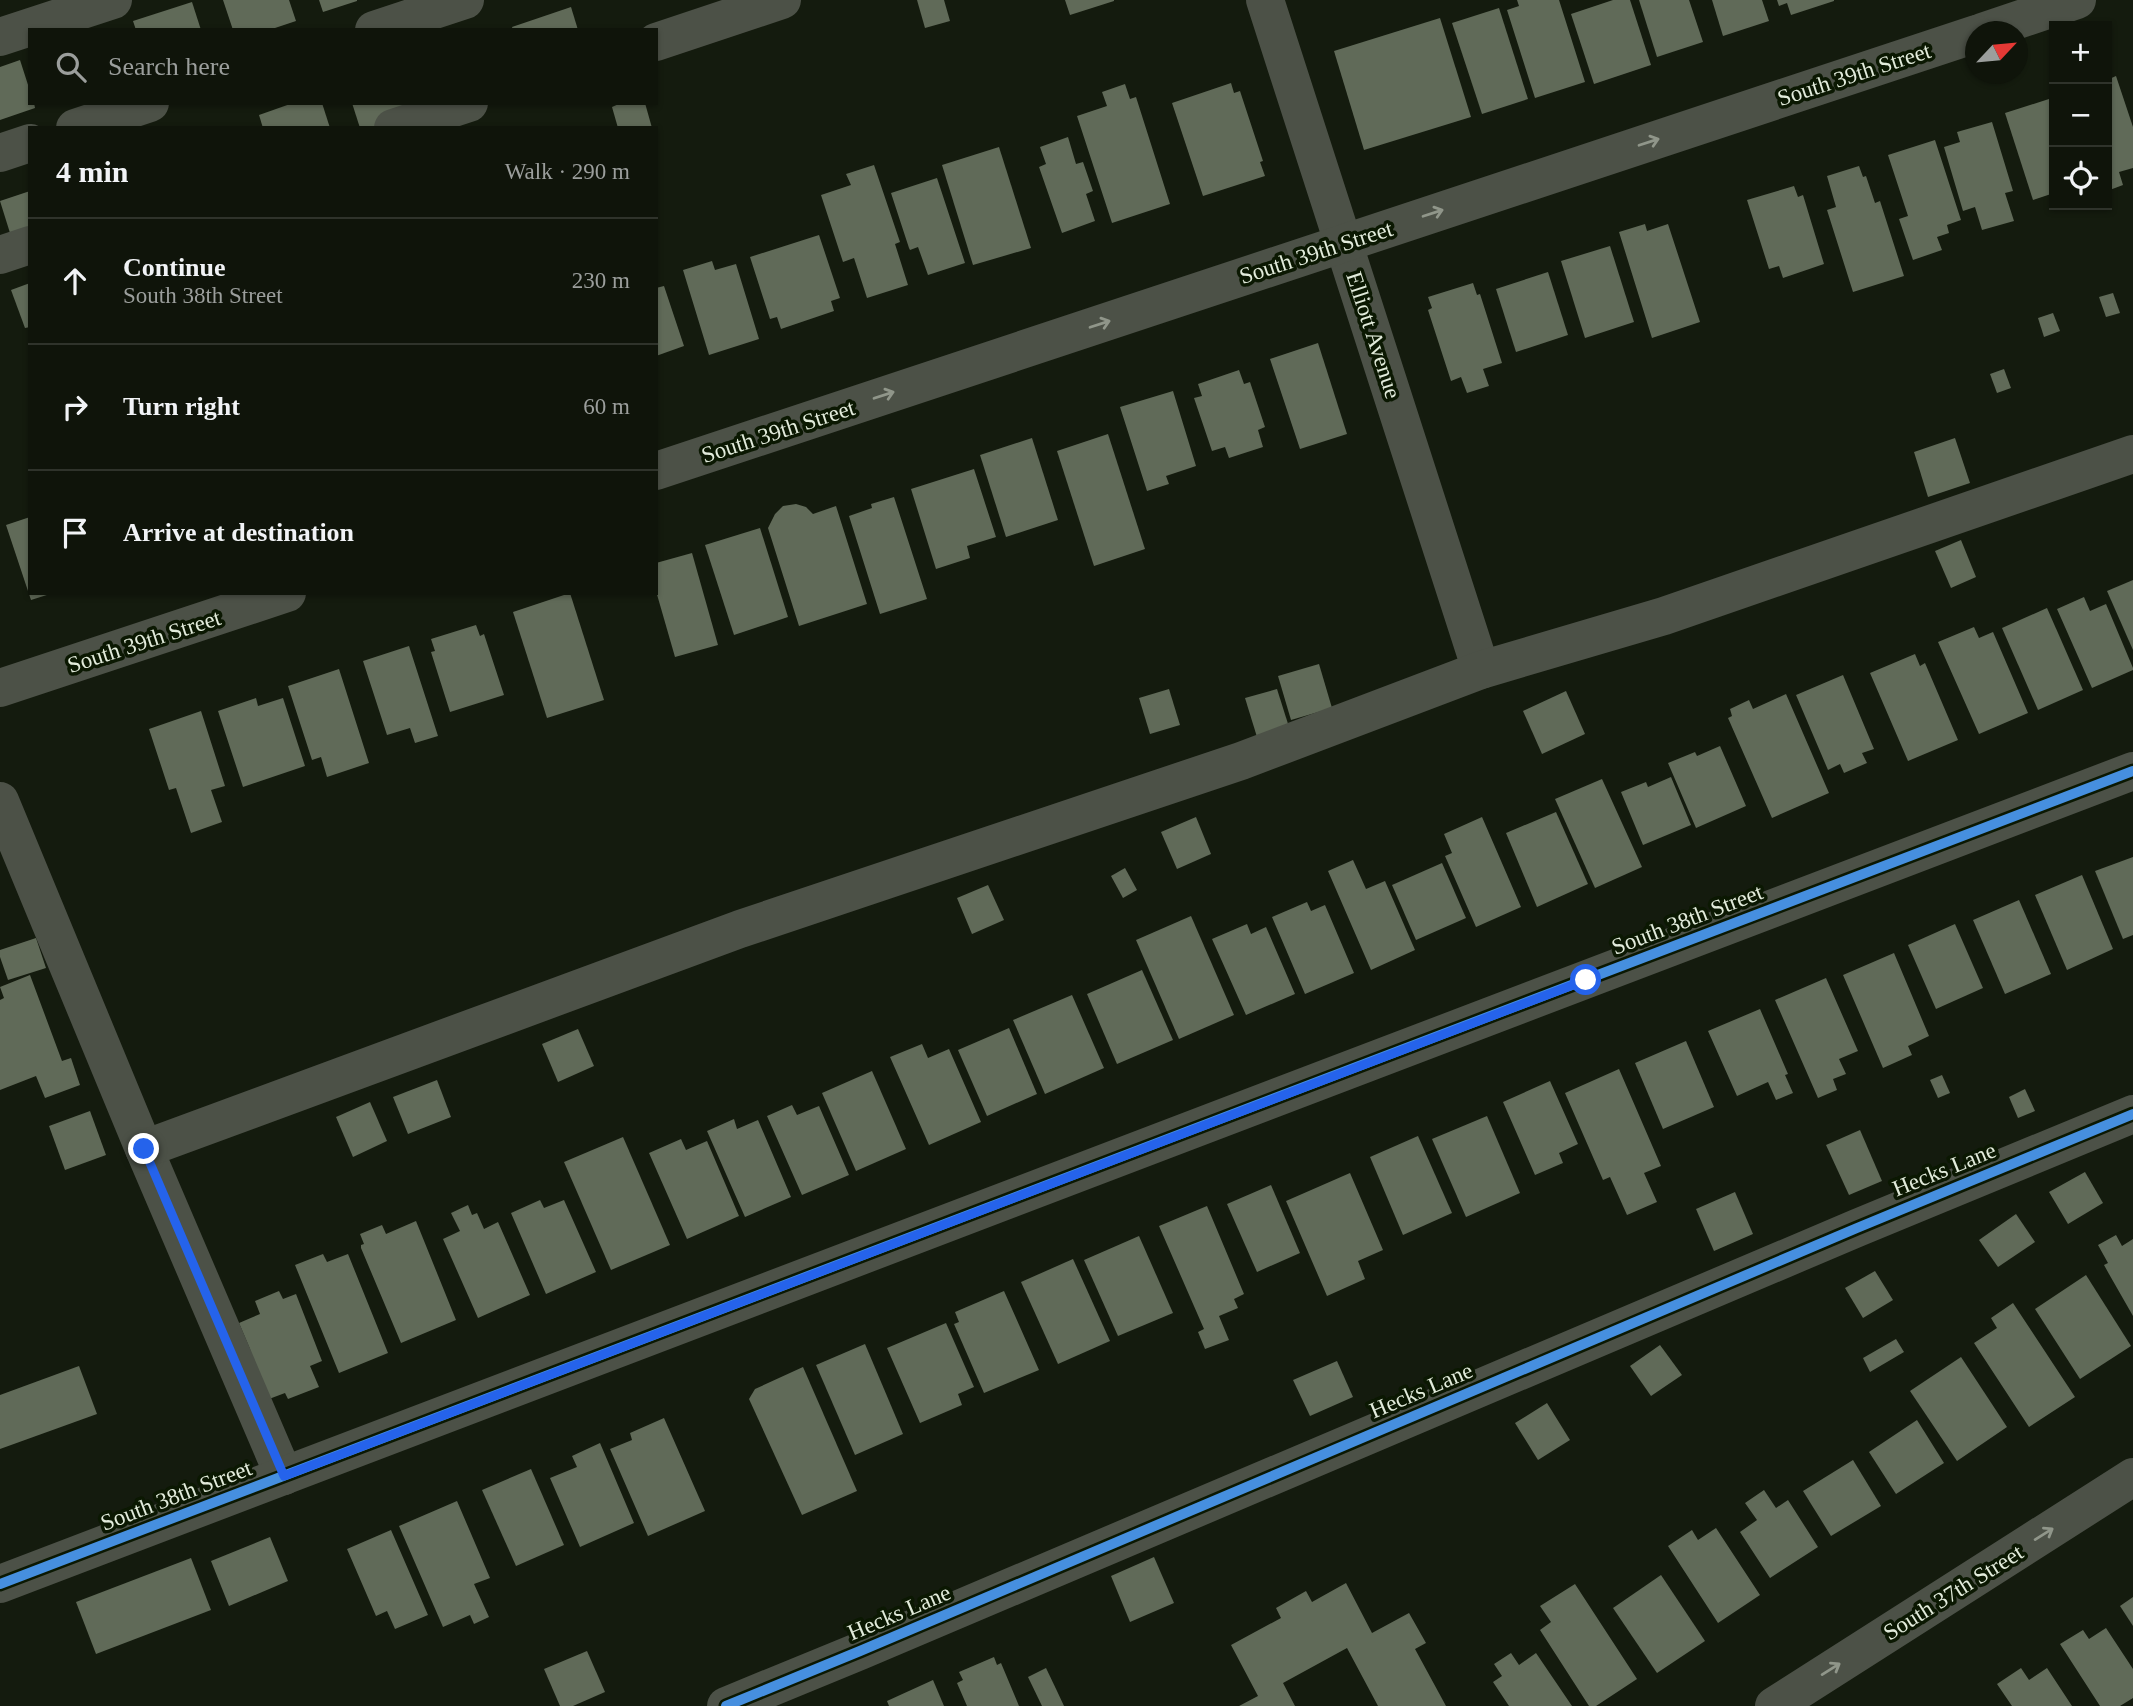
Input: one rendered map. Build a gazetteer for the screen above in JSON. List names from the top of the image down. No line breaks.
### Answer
{"streets":{"street":["South 39th Street","Elliott Avenue","South 38th Street","Hecks Lane","South 37th Street"]},"crossings":[["South 39th Street","Elliott Avenue"]],"one_way":["South 39th Street","South 37th Street"],"north":"top right","page":{"map_buttons":["+","−"],"search":"Search here","heading":["4 min","Walk · 290 m"],"list":[["Continue","South 38th Street","230 m"],["Turn right","60 m"],"Arrive at destination"]}}
